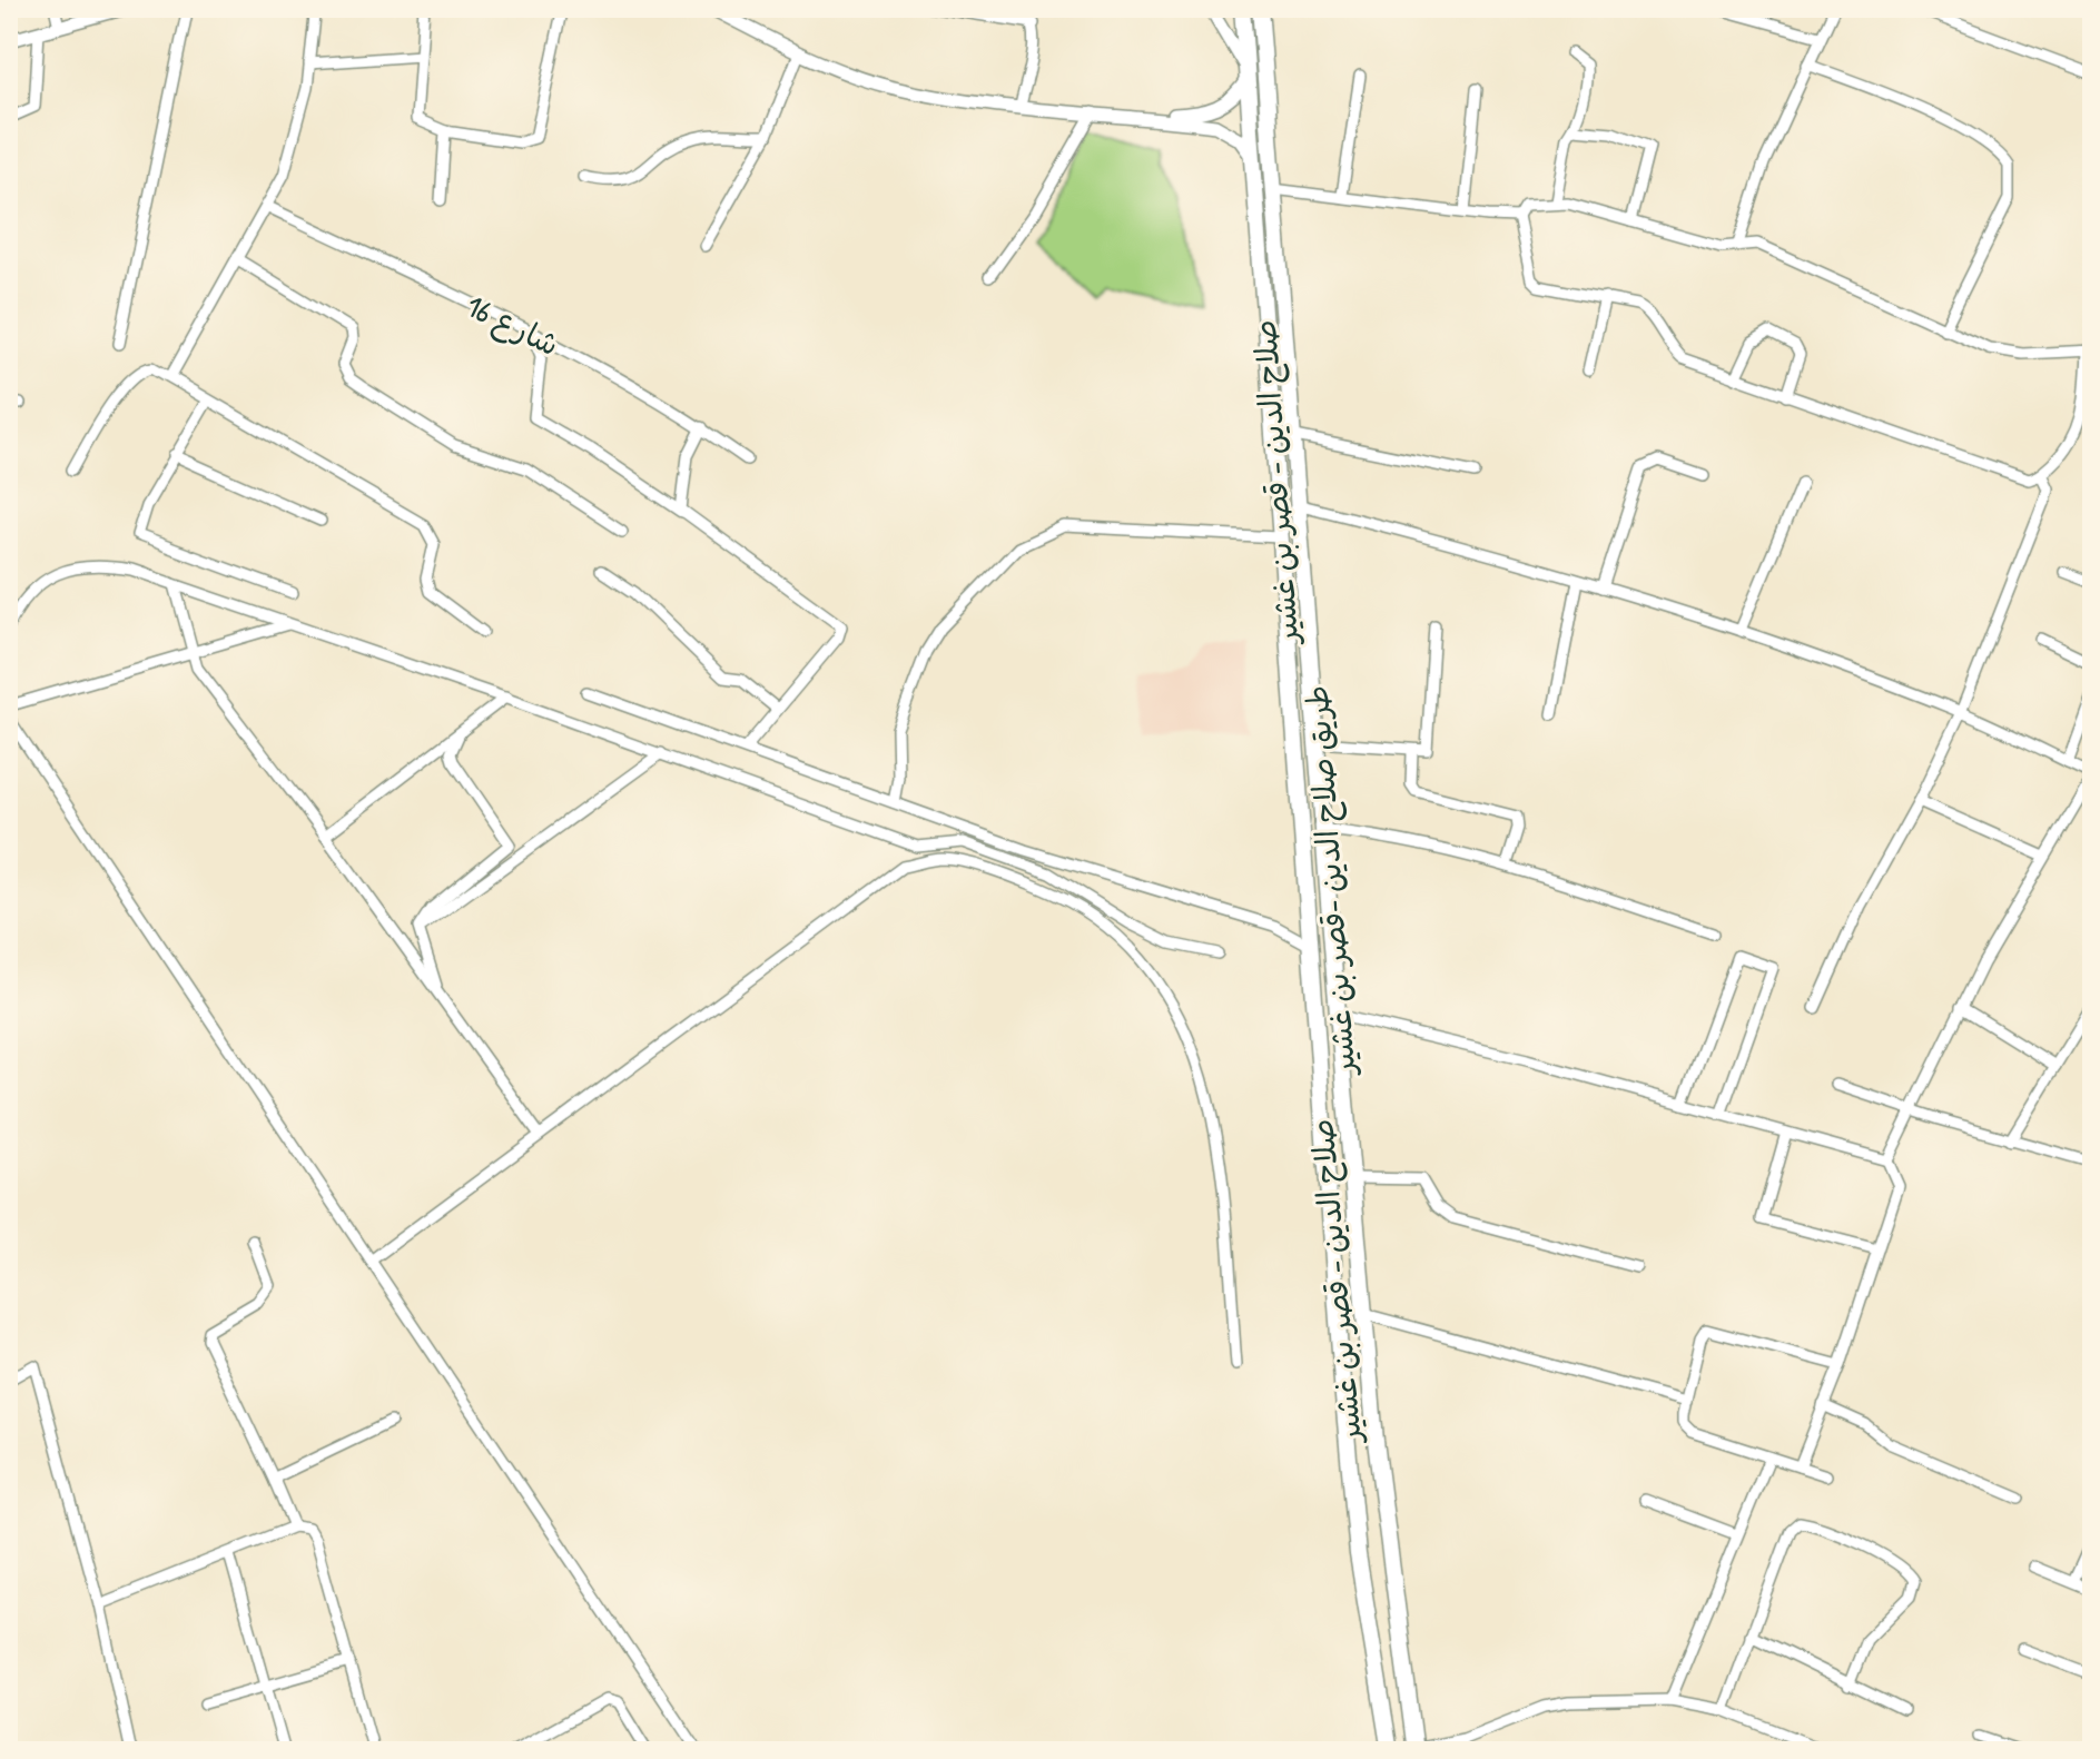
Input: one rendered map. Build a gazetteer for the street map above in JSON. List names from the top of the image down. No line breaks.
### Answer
{"streets":{"highway":["صلاح الدين - قصر بن غشير","طريق صلاح الدين -قصر بن غشير"],"street":["شارع 16"]}}
